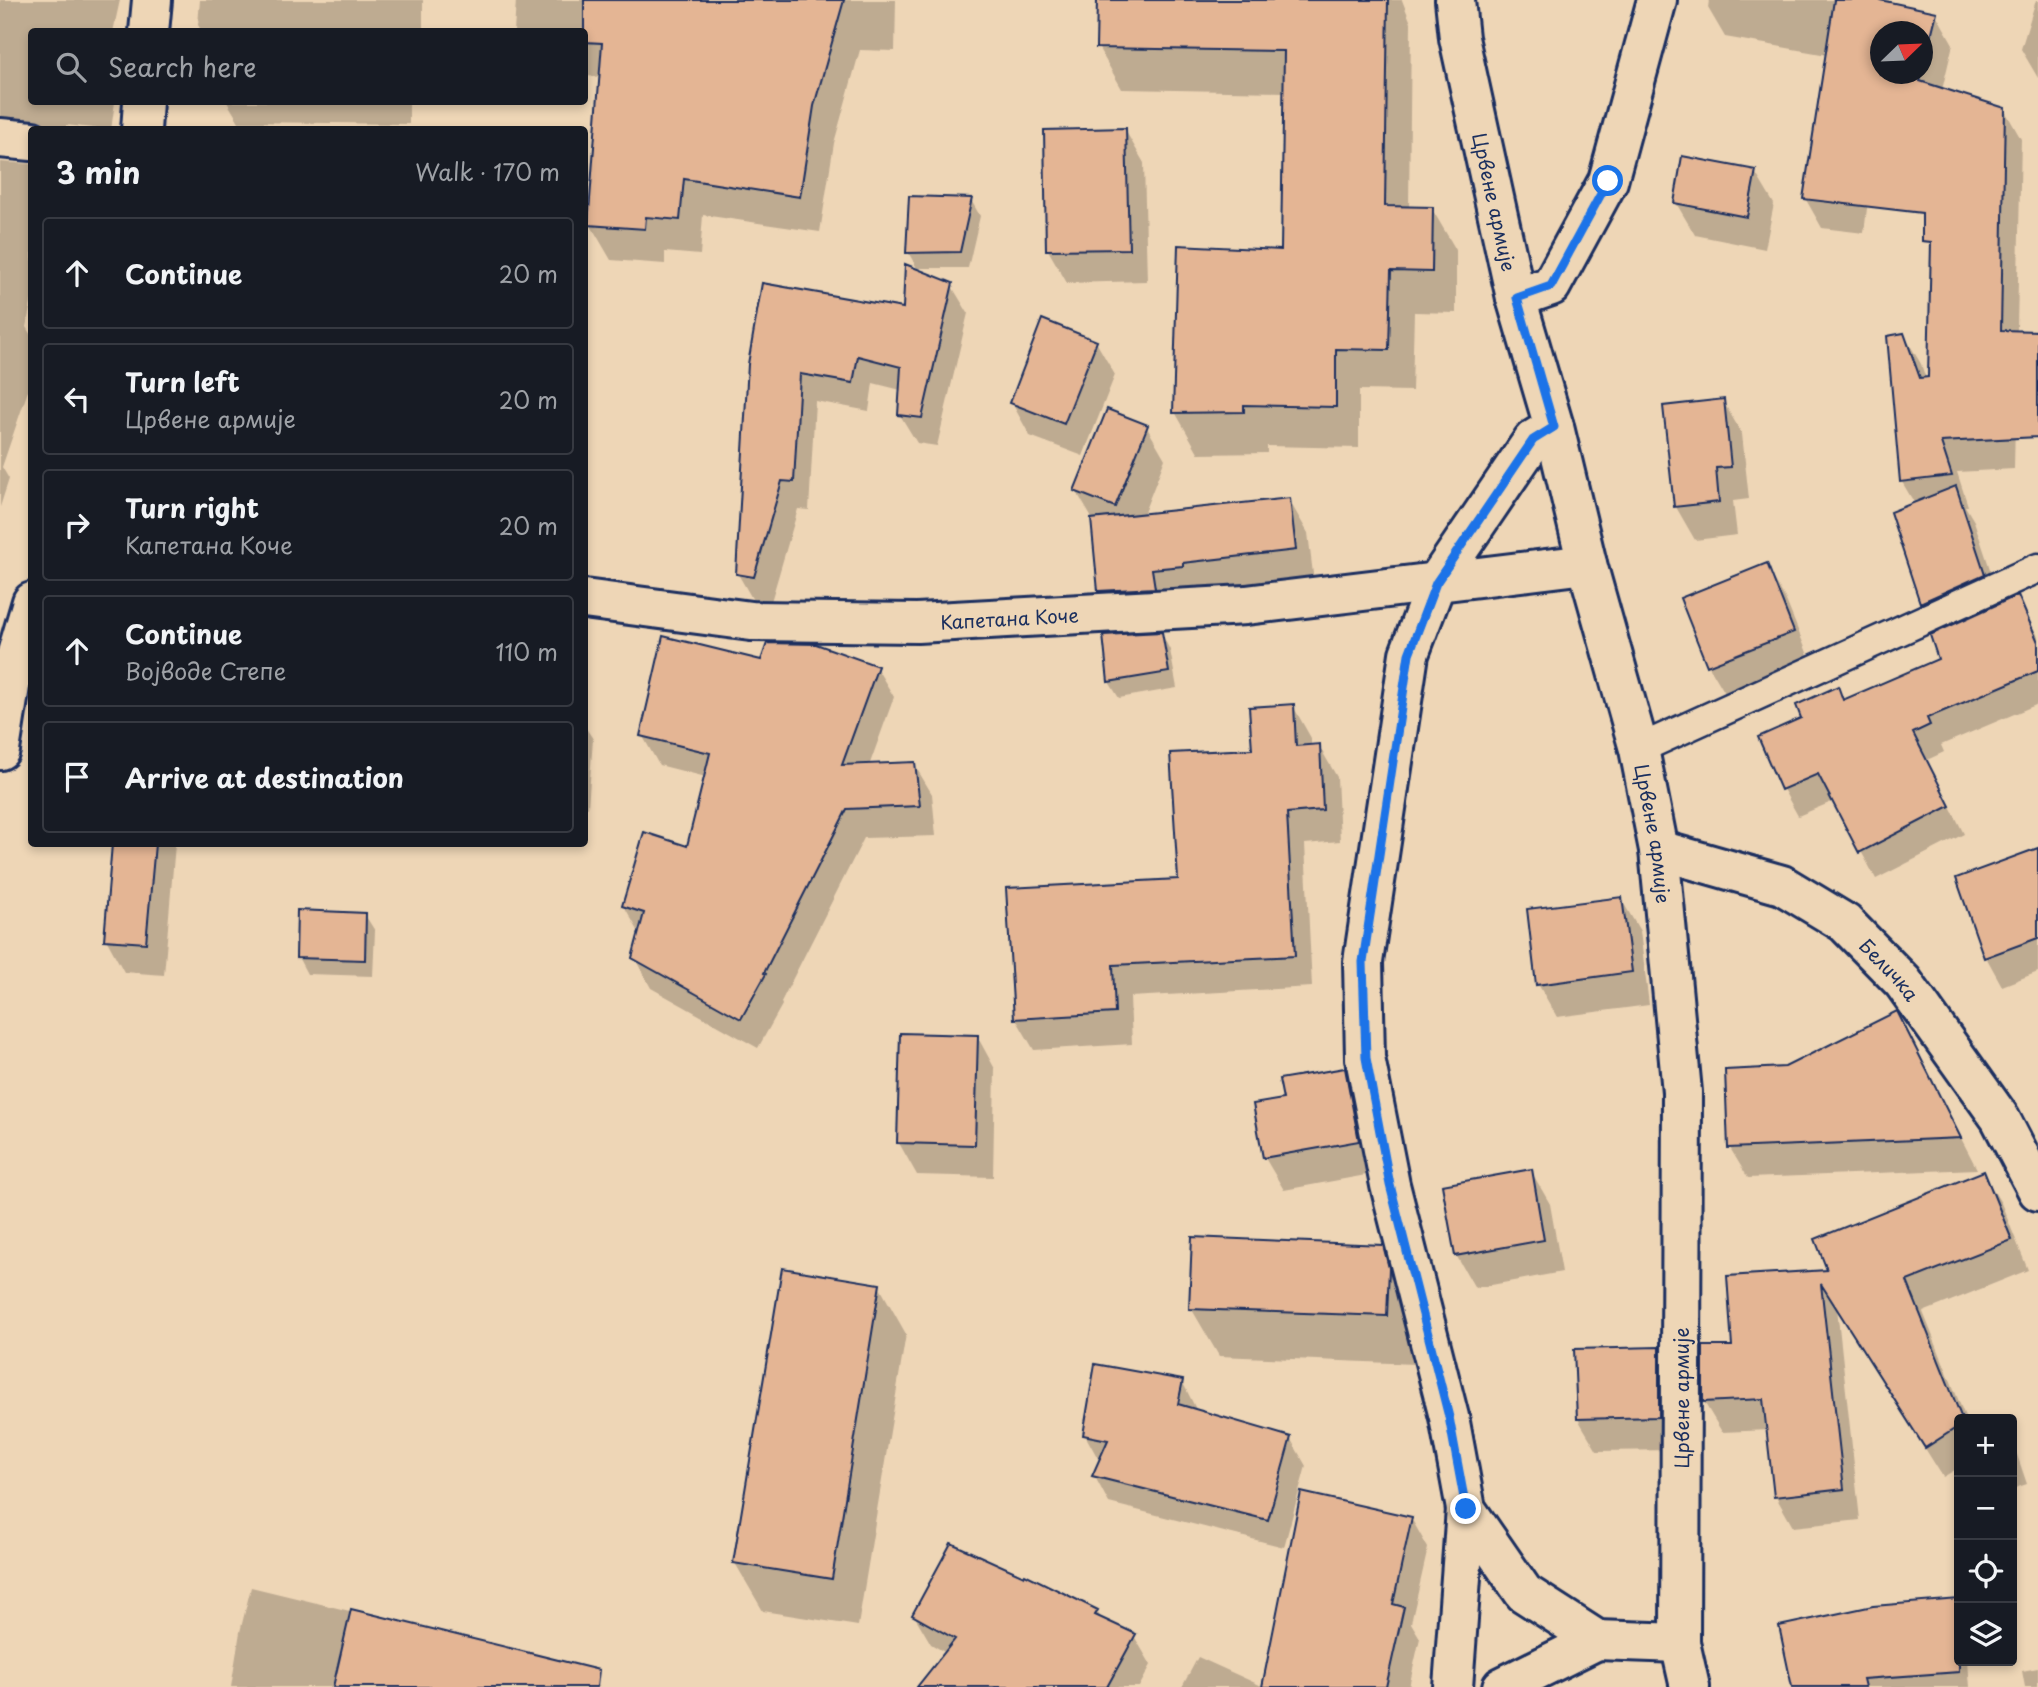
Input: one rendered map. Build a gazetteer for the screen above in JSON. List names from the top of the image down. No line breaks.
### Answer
{"streets":{"street":["Црвене армије","Капетана Коче","Беличка"]},"crossings":[["Црвене армије","Капетана Коче"],["Црвене армије","Беличка"]],"north":"top right","page":{"search":"Search here","heading":["3 min","Walk · 170 m"],"list":[["Continue","20 m"],["Turn left","Црвене армије","20 m"],["Turn right","Капетана Коче","20 m"],["Continue","Војводе Степе","110 m"],"Arrive at destination"],"map_buttons":["+","−"]}}
